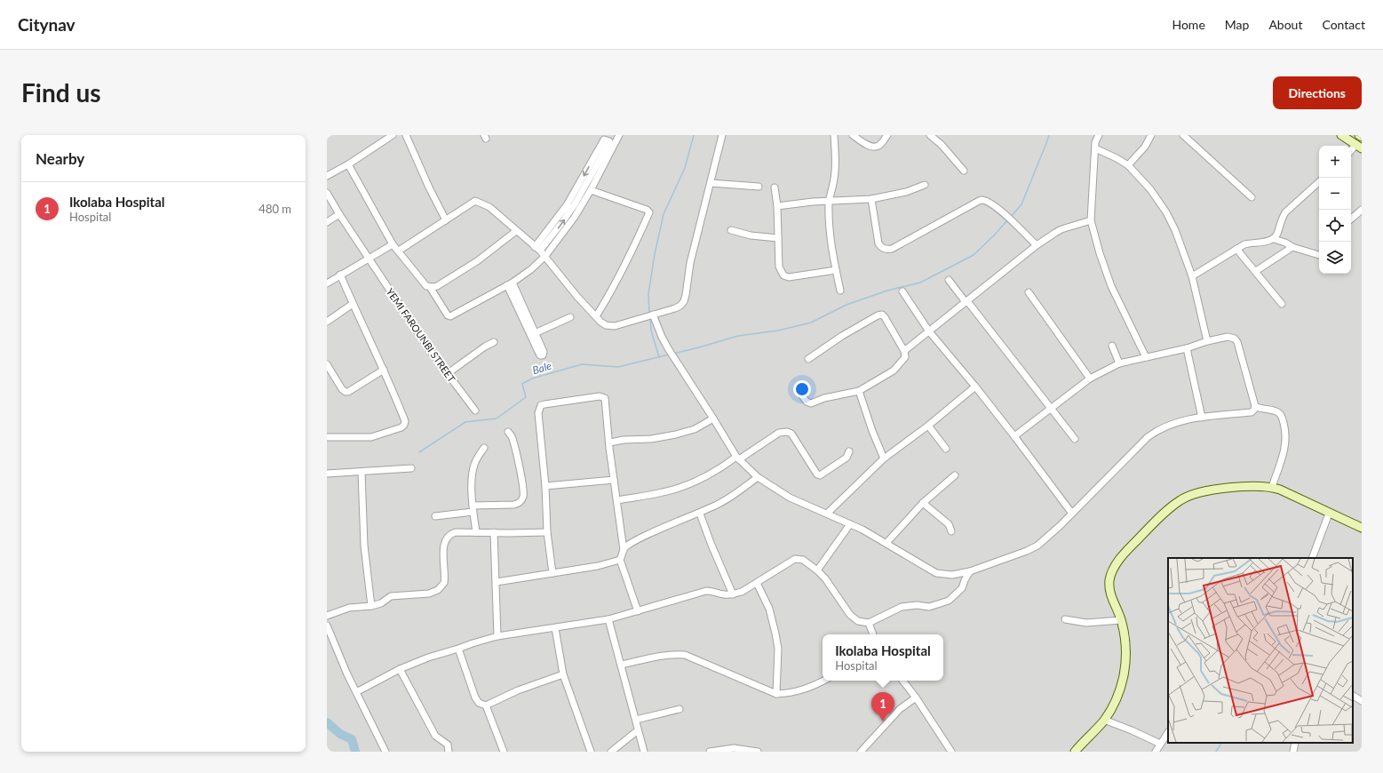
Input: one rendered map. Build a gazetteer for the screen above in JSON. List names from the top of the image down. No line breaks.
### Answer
{"streets":{"street":["YEMI FAROUNBI STREET"]},"water":["Bale"],"page":{"header":"Citynav","nav":["Home","Map","About","Contact"],"buttons":"Directions","title":"Find us","heading":"Nearby","map_buttons":["+","−"],"list":[{"mark":"1","name":"Ikolaba Hospital","note":"Hospital","value":"480 m"}],"popup":["Ikolaba Hospital","Hospital"],"pins":"1"}}
